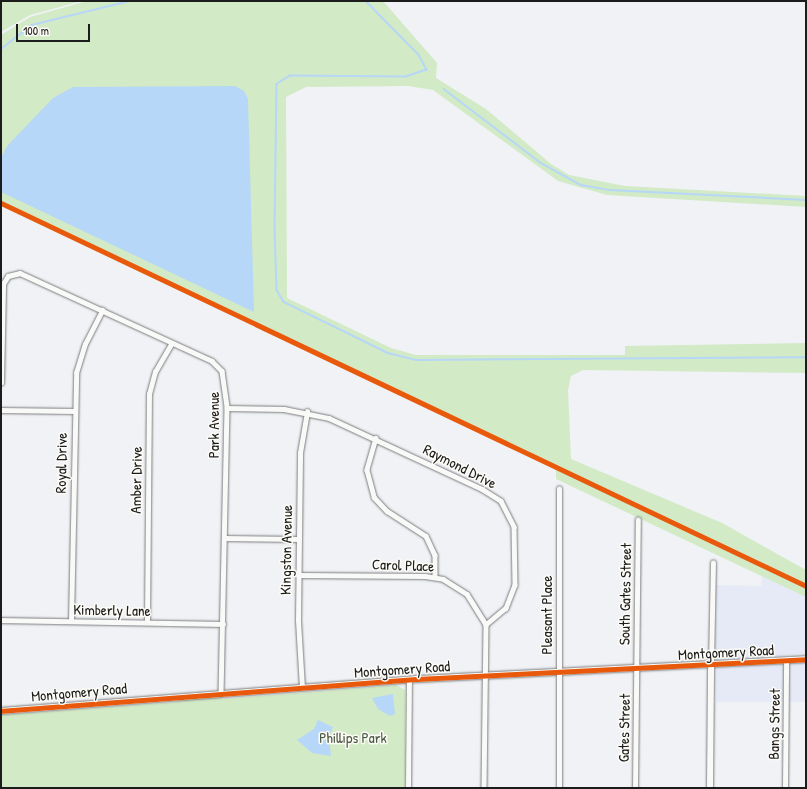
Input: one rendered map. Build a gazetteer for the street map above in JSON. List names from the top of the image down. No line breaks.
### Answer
{"streets":{"street":["Park Avenue","Royal Drive","Raymond Drive","Amber Drive","Kingston Avenue","Carol Place","South Gates Street","Kimberly Lane","Pleasant Place","Montgomery Road","Bangs Street","Gates Street"]},"crossings":[["Park Avenue","Royal Drive"],["Park Avenue","Raymond Drive"],["Park Avenue","Amber Drive"],["Park Avenue","Kimberly Lane"],["Park Avenue","Montgomery Road"],["Royal Drive","Kimberly Lane"],["Raymond Drive","Kingston Avenue"],["Raymond Drive","Carol Place"],["Amber Drive","Kimberly Lane"],["Kingston Avenue","Carol Place"],["Kingston Avenue","Montgomery Road"],["South Gates Street","Montgomery Road"],["South Gates Street","Gates Street"],["Pleasant Place","Montgomery Road"],["Montgomery Road","Bangs Street"],["Montgomery Road","Gates Street"]],"parks":["Phillips Park"],"scale_bar":"100 m"}
